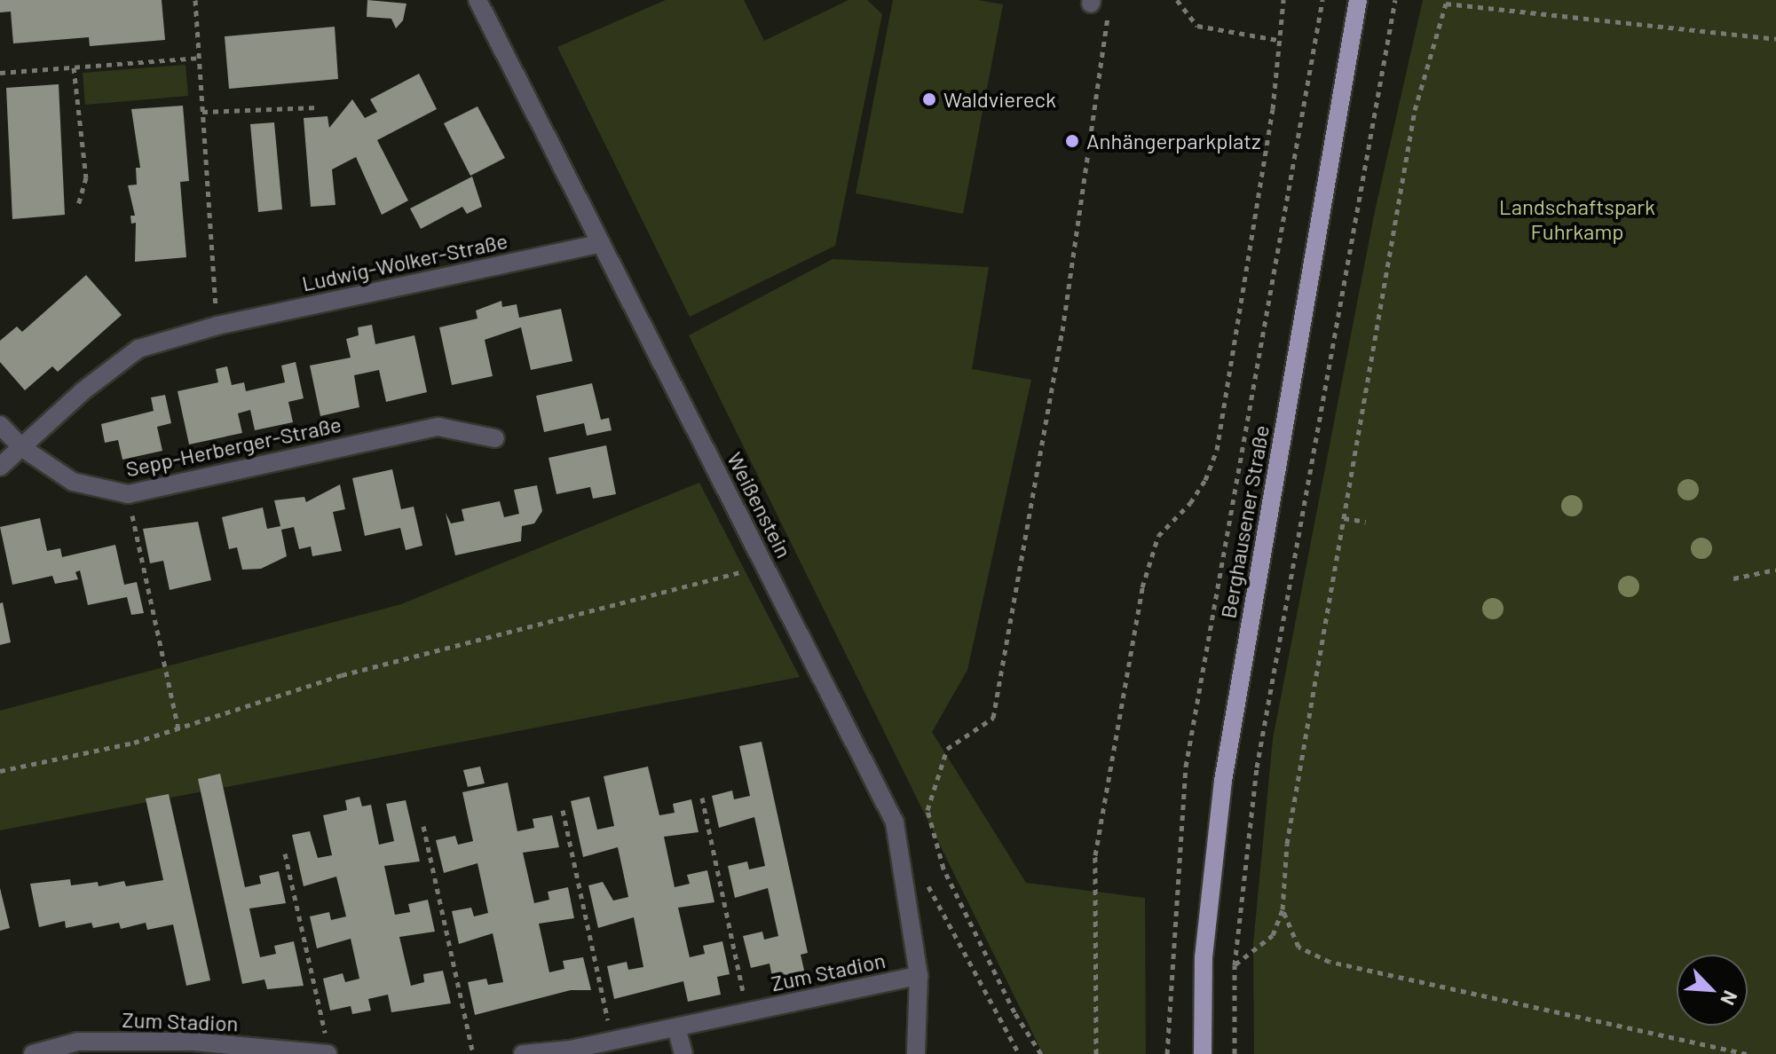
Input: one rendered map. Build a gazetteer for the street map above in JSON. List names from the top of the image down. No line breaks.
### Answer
{"streets":{"main road":["Berghausener Straße"],"street":["Ludwig-Wolker-Straße","Sepp-Herberger-Straße","Weißenstein","Zum Stadion"]},"crossings":[["Ludwig-Wolker-Straße","Sepp-Herberger-Straße"],["Ludwig-Wolker-Straße","Weißenstein"],["Weißenstein","Zum Stadion"]],"parks":["Landschaftspark Fuhrkamp"],"places":["Waldviereck","Anhängerparkplatz"],"north":"bottom right"}
